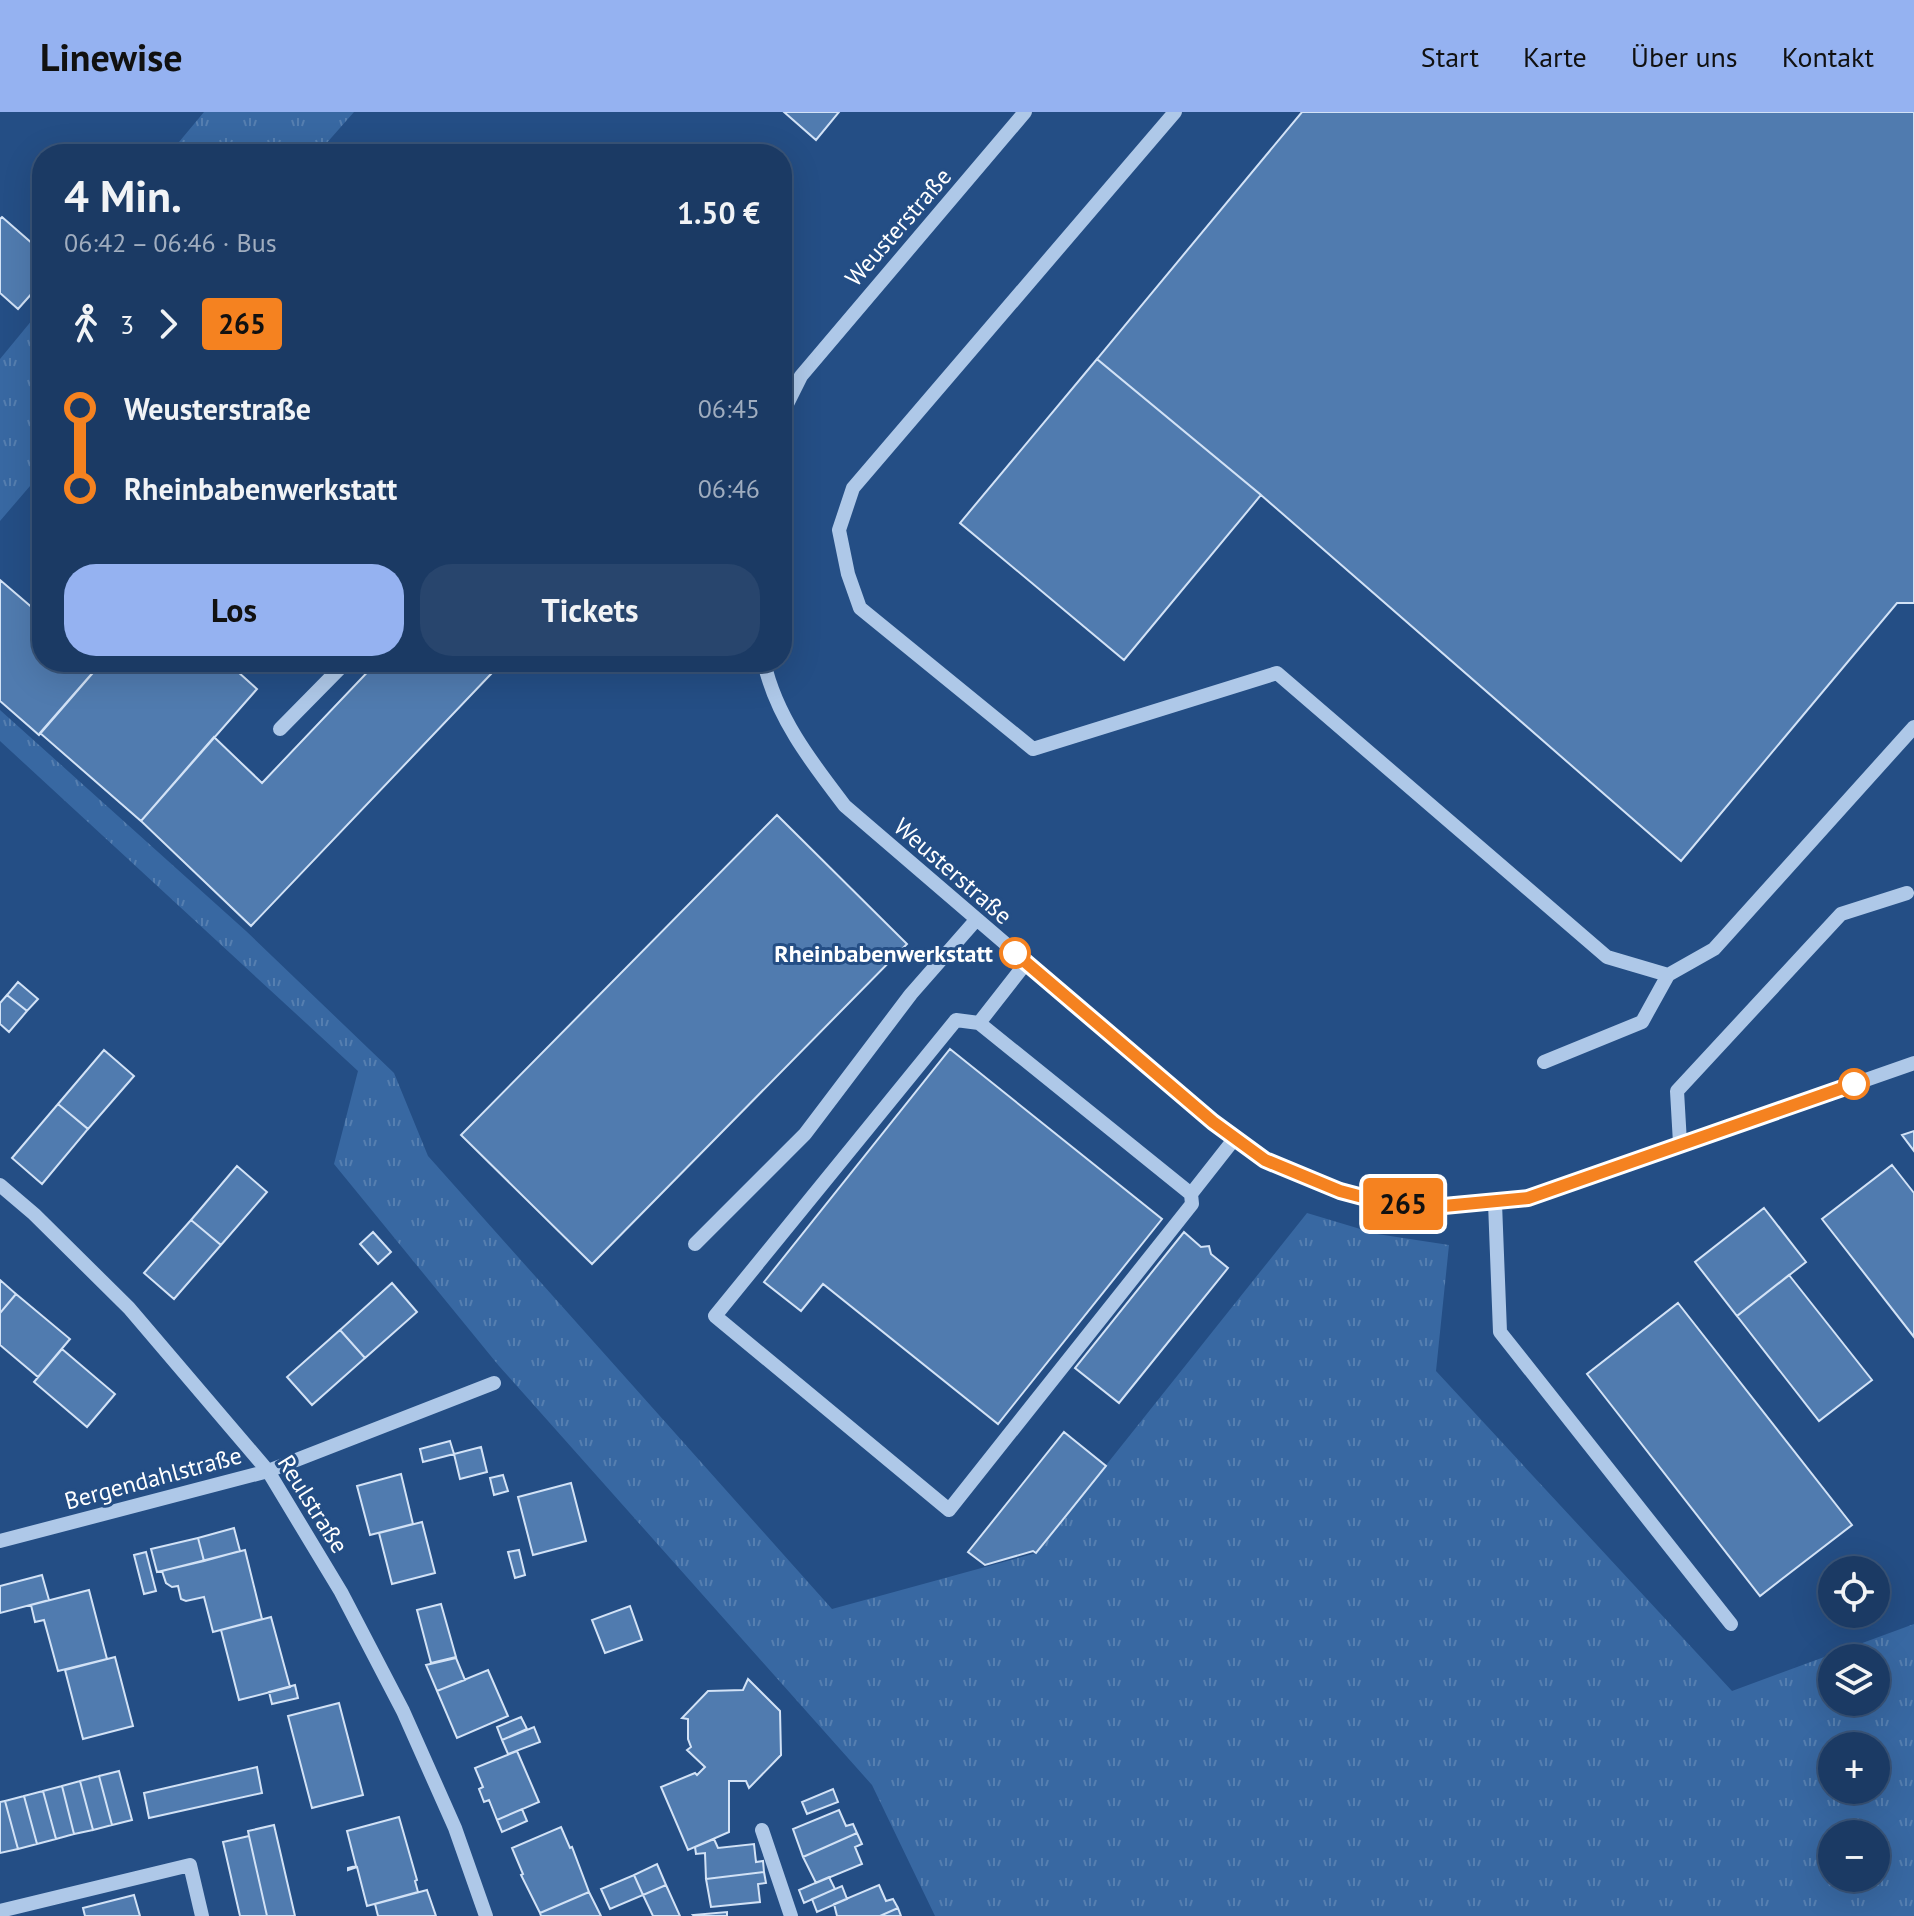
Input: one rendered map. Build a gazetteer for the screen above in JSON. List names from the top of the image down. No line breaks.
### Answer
{"streets":{"street":["Weusterstraße","Bergendahlstraße","Reulstraße"]},"crossings":[["Bergendahlstraße","Reulstraße"]],"places":["Rheinbabenwerkstatt"],"lines":["bus line 265"],"page":{"header":"Linewise","nav":["Start","Karte","Über uns","Kontakt"],"on_map":"265","heading":["4 Min.","06:42 – 06:46 · Bus","1.50 €"],"legs":["3","265"],"list":[{"name":"Weusterstraße","value":"06:45"},{"name":"Rheinbabenwerkstatt","value":"06:46"}],"buttons":["Los","Tickets"],"map_buttons":["+","−"]}}
